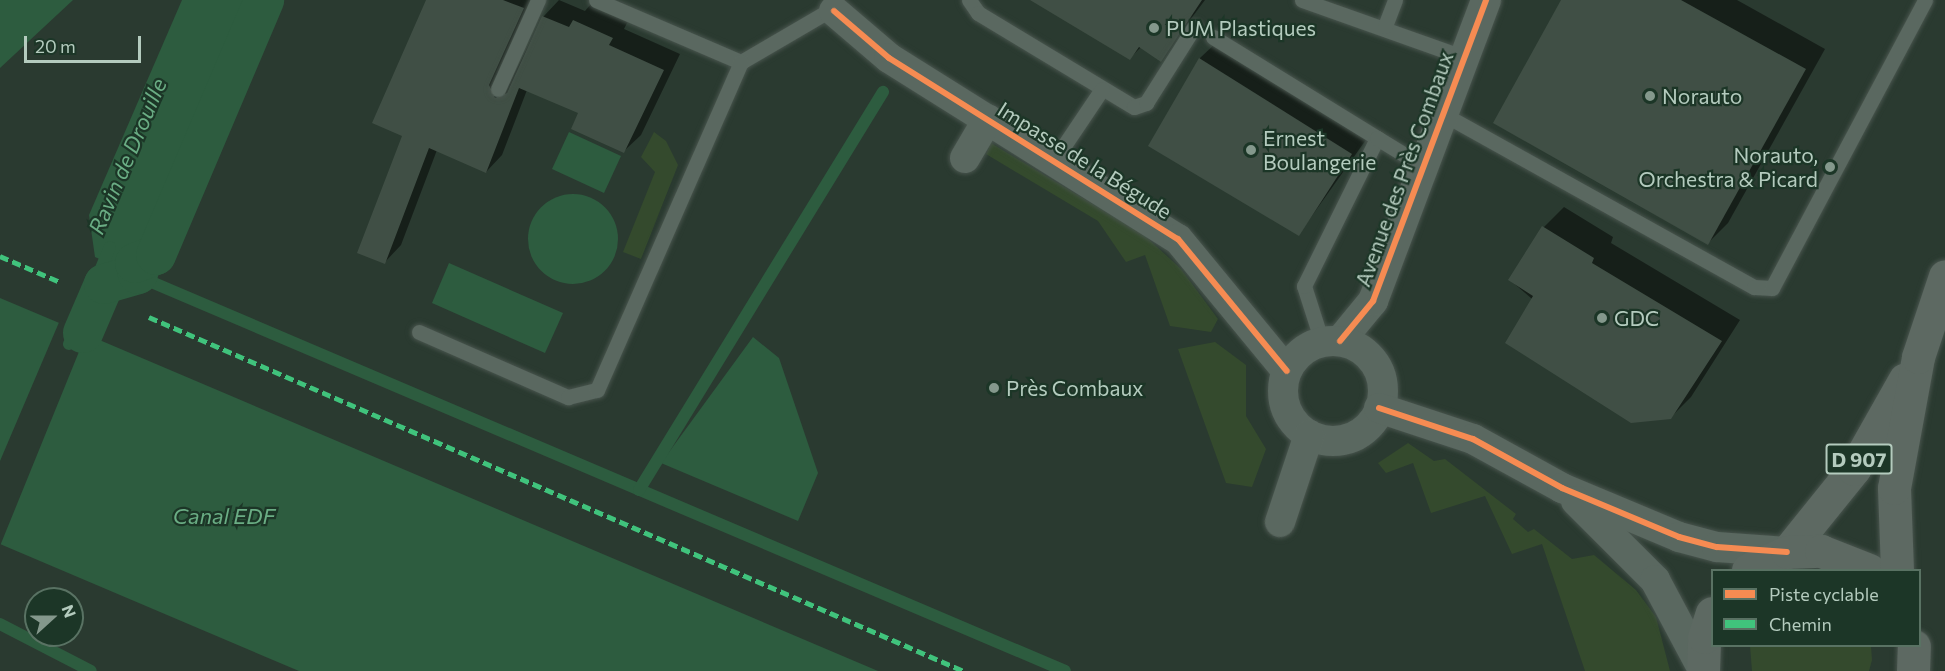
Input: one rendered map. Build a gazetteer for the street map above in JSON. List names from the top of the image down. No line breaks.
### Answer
{"streets":{"main road":["D 907"],"street":["Impasse de la Bégude","Avenue des Près Combaux"]},"crossings":[["Impasse de la Bégude","Avenue des Près Combaux"]],"water":["Ravin de Drouille","Canal EDF"],"places":["PUM Plastiques","Norauto","Ernest Boulangerie","Norauto, Orchestra & Picard","GDC","Près Combaux"],"legend":["Piste cyclable","Chemin"],"scale_bar":"20 m","north":"right"}
